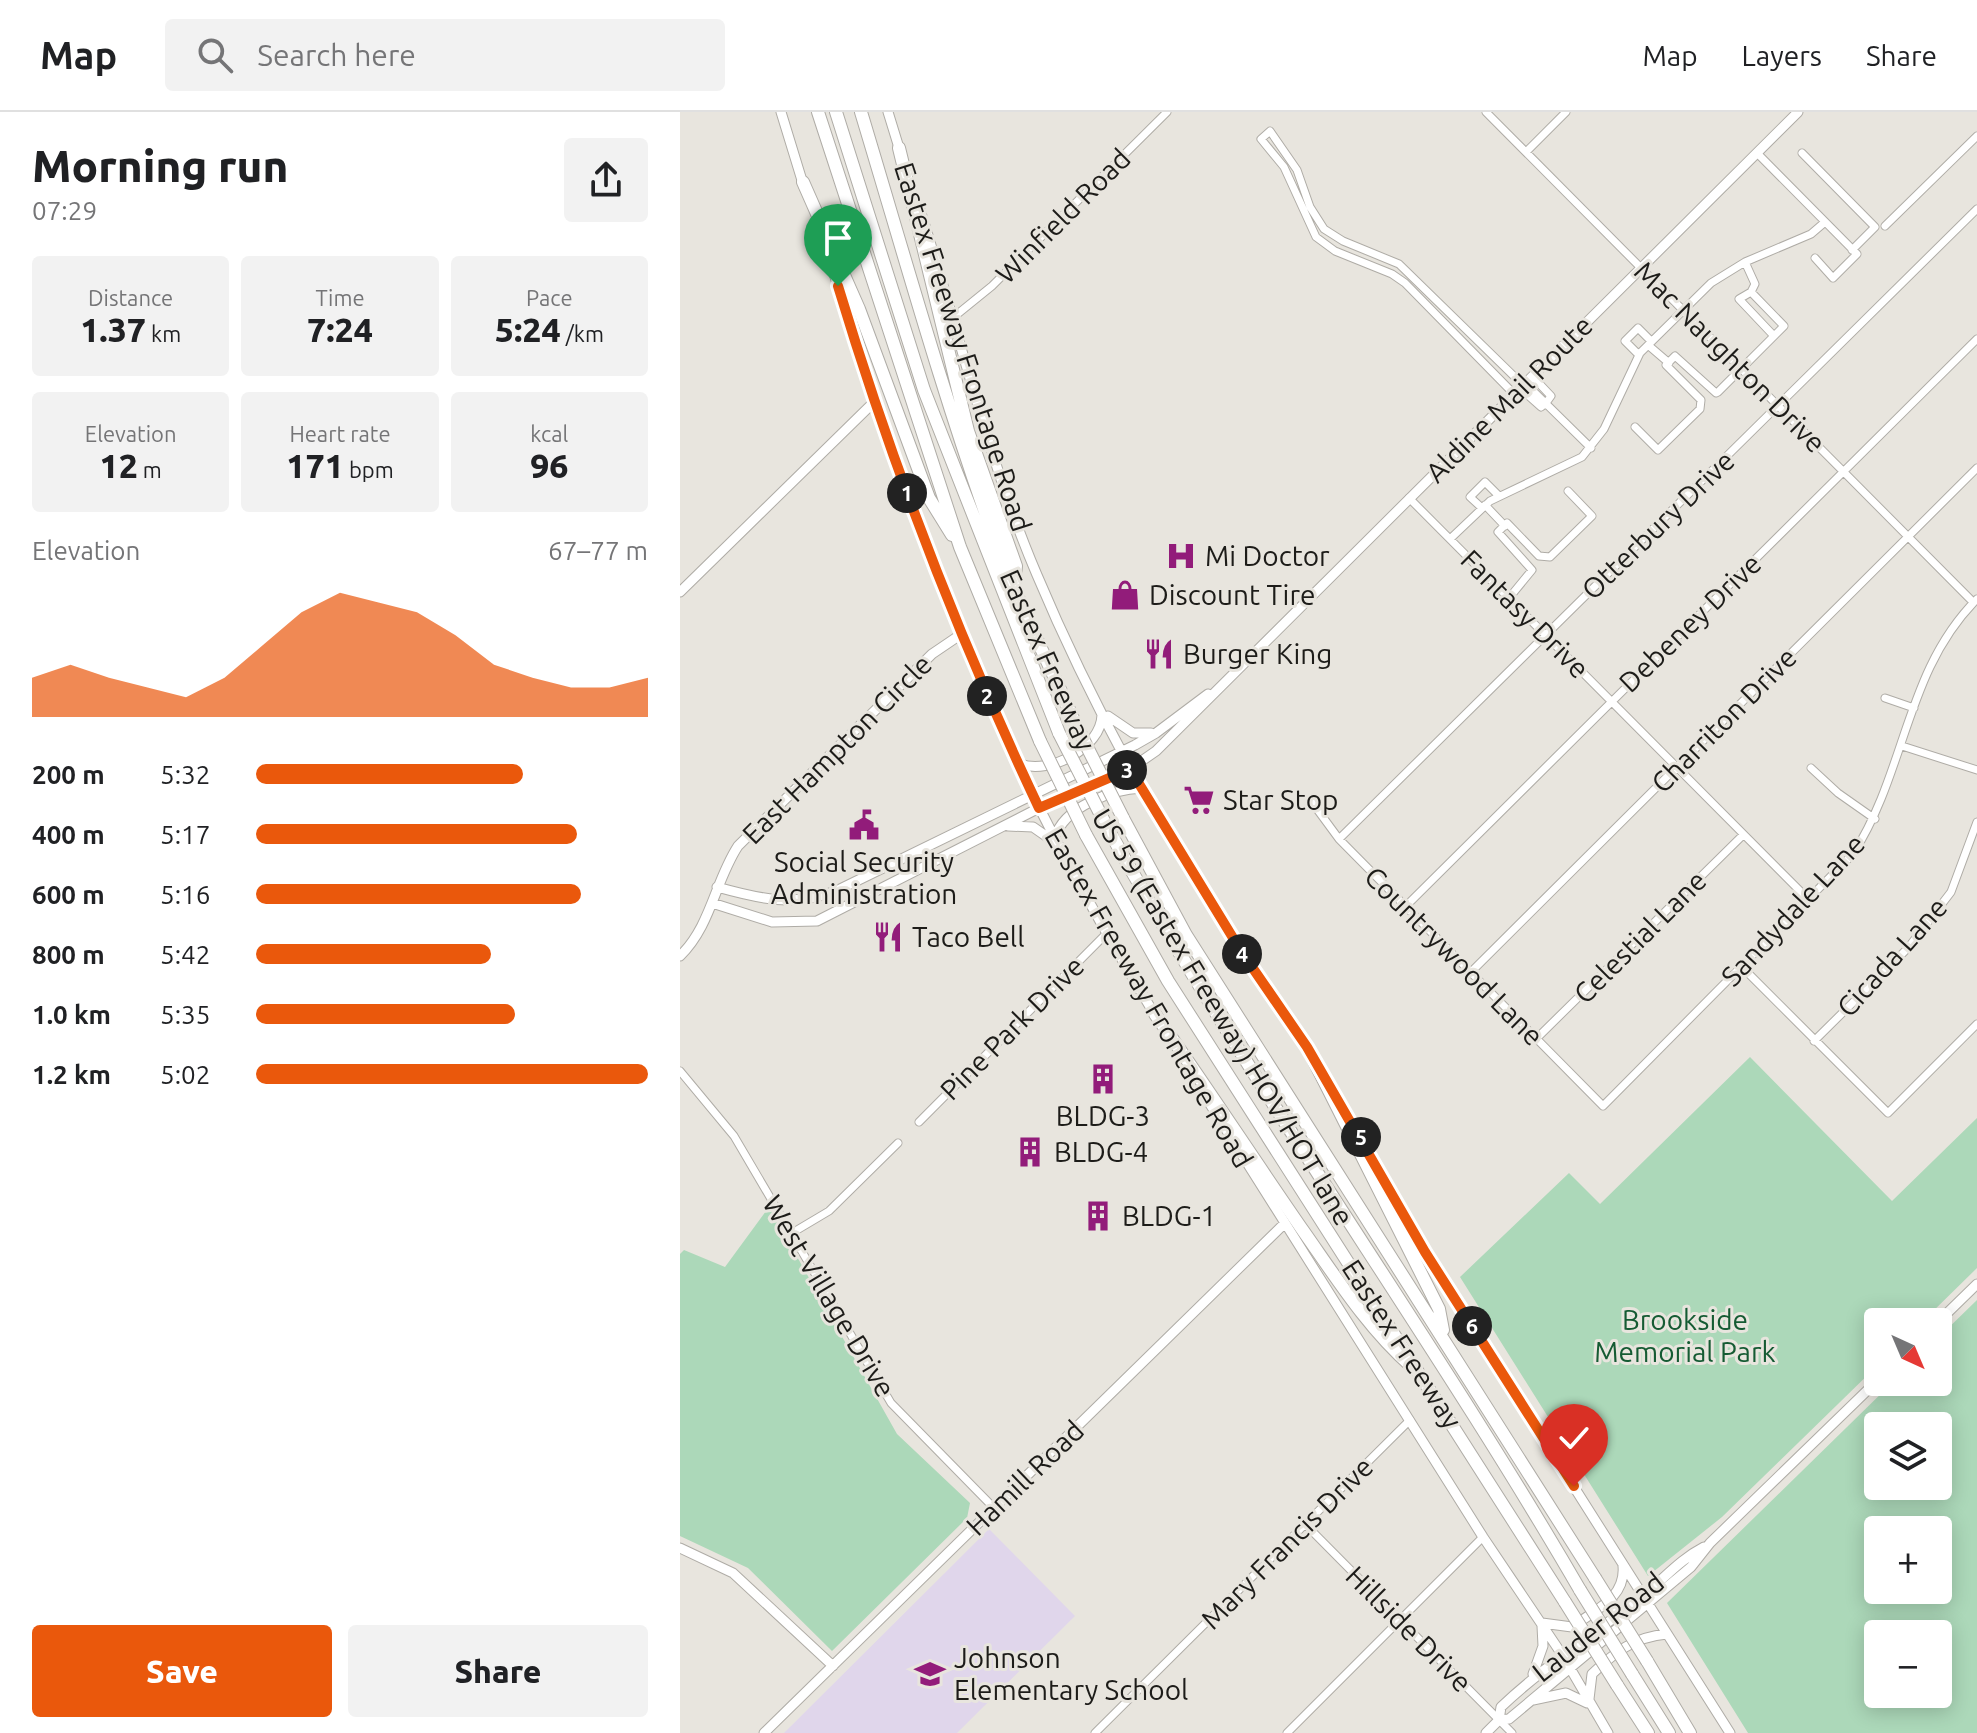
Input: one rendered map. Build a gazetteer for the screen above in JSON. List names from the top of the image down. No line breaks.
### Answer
{"streets":{"highway":["Eastex Freeway","US 59 (Eastex Freeway) HOV/HOT lane"],"main road":["Eastex Freeway Frontage Road","Aldine Mail Route","East Hampton Circle","Hamill Road","Lauder Road"],"street":["Winfield Road","Mac Naughton Drive","Otterbury Drive","Fantasy Drive","Debeney Drive","Charriton Drive","Sandydale Lane","Celestial Lane","Countrywood Lane","Cicada Lane","Pine Park Drive","West Village Drive","Mary Francis Drive","Hillside Drive"]},"crossings":[["Winfield Road","Eastex Freeway Frontage Road"],["Eastex Freeway Frontage Road","Aldine Mail Route"],["Eastex Freeway Frontage Road","East Hampton Circle"],["Eastex Freeway Frontage Road","Pine Park Drive"],["Eastex Freeway Frontage Road","Hamill Road"],["Eastex Freeway Frontage Road","Mary Francis Drive"],["Eastex Freeway Frontage Road","Lauder Road"],["Mac Naughton Drive","Aldine Mail Route"],["Mac Naughton Drive","Otterbury Drive"],["Mac Naughton Drive","Debeney Drive"],["Mac Naughton Drive","Charriton Drive"],["Mac Naughton Drive","Sandydale Lane"],["Aldine Mail Route","Fantasy Drive"],["Aldine Mail Route","East Hampton Circle"],["Otterbury Drive","Fantasy Drive"],["Otterbury Drive","Countrywood Lane"],["Fantasy Drive","Debeney Drive"],["Fantasy Drive","Charriton Drive"],["Fantasy Drive","Sandydale Lane"],["Fantasy Drive","Celestial Lane"],["Debeney Drive","Countrywood Lane"],["Charriton Drive","Countrywood Lane"],["Sandydale Lane","Countrywood Lane"],["Celestial Lane","Countrywood Lane"],["West Village Drive","Hamill Road"],["Mary Francis Drive","Hillside Drive"],["Lauder Road","Hillside Drive"]],"parks":["Brookside Memorial Park"],"places":{"hospital":["Mi Doctor"],"shop":["Discount Tire"],"restaurant":["Burger King","Taco Bell"],"supermarket":["Star Stop"],"public building":["Social Security Administration"],"building":["BLDG-3","BLDG-4","BLDG-1"],"school or university":["Johnson Elementary School"]},"north":"bottom right","page":{"header":"Map","search":"Search here","nav":["Map","Layers","Share"],"heading":["Morning run","07:29"],"stats":[["Distance","1.37 km"],["Time","7:24"],["Pace","5:24 /km"],["Elevation","12 m"],["Heart rate","171 bpm"],["kcal","96"]],"pins":["1","2","3","4","5","6"],"chart":["Elevation","67–77 m"],"list":[{"name":"200 m","note":"5:32"},{"name":"400 m","note":"5:17"},{"name":"600 m","note":"5:16"},{"name":"800 m","note":"5:42"},{"name":"1.0 km","note":"5:35"},{"name":"1.2 km","note":"5:02"}],"map_buttons":["+","−"],"buttons":["Save","Share"]}}
